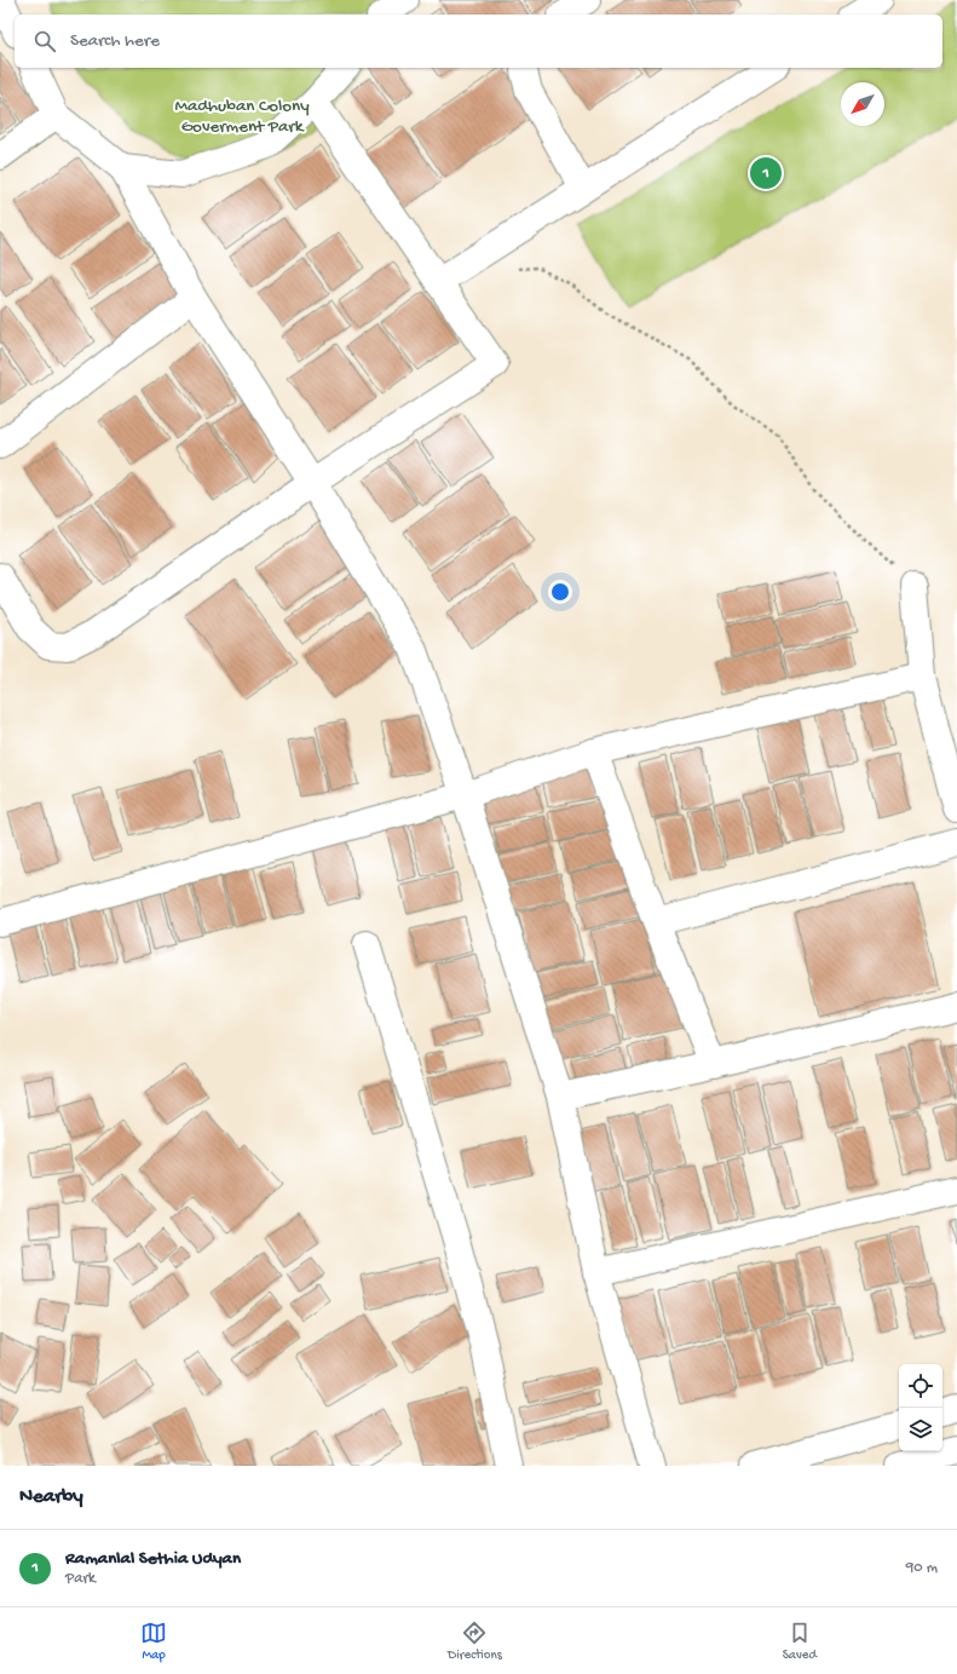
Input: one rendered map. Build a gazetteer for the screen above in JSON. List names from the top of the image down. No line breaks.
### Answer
{"parks":["Madhuban Colony Goverment Park"],"north":"bottom left","page":{"search":"Search here","pins":"1","heading":"Nearby","list":[{"mark":"1","name":"Ramanlal Sethia Udyan","note":"Park","value":"90 m"}],"nav":["Map","Directions","Saved"]}}
